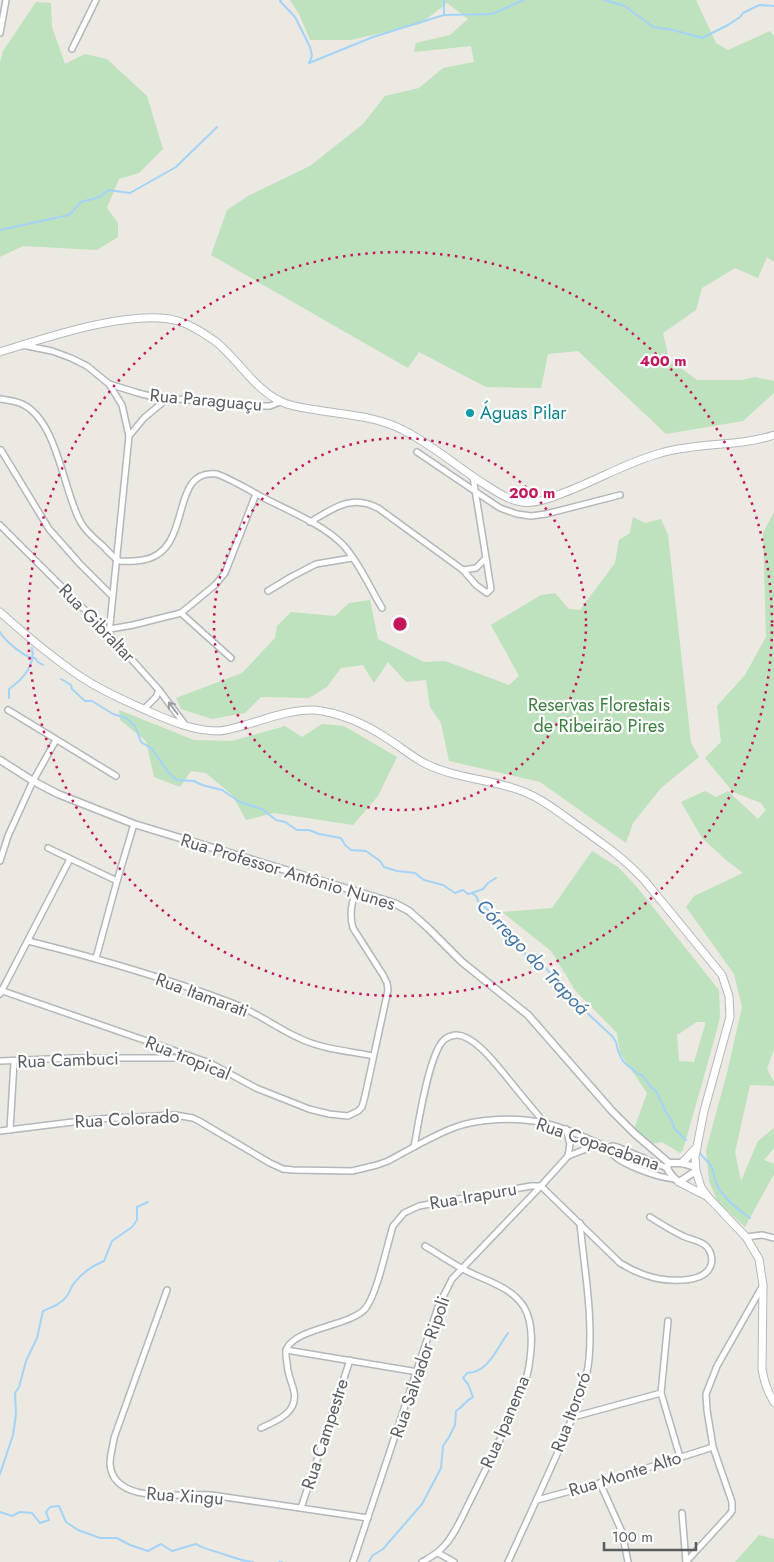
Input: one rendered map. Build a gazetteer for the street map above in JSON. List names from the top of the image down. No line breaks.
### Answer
{"streets":{"street":["Rua Paraguaçu","Rua Gibraltar","Rua Professor Antônio Nunes","Rua Itamarati","Rua tropical","Rua Cambuci","Rua Colorado","Rua Copacabana","Rua Irapuru","Rua Salvador Ripoli","Rua Itororó","Rua Ipanema","Rua Campestre","Rua Monte Alto","Rua Xingu"]},"crossings":[["Rua Professor Antônio Nunes","Rua Copacabana"],["Rua Itamarati","Rua tropical"],["Rua tropical","Rua Cambuci"],["Rua Colorado","Rua Copacabana"],["Rua Copacabana","Rua Salvador Ripoli"],["Rua Irapuru","Rua Salvador Ripoli"],["Rua Irapuru","Rua Itororó"],["Rua Salvador Ripoli","Rua Ipanema"],["Rua Salvador Ripoli","Rua Xingu"],["Rua Itororó","Rua Monte Alto"],["Rua Campestre","Rua Xingu"]],"water":["Córrego do Trapoá"],"parks":["Reservas Florestais de Ribeirão Pires"],"places":["Águas Pilar"],"scale_bar":"100 m","rings":["400 m","200 m"]}
